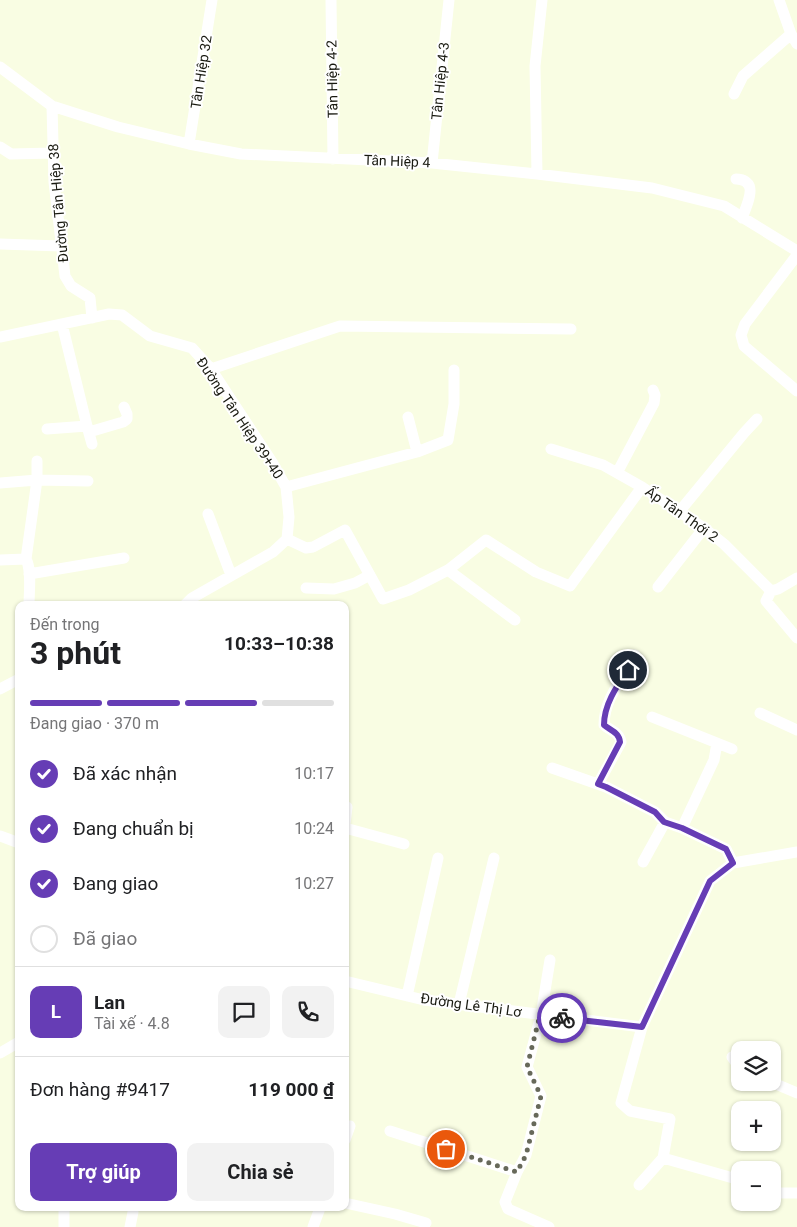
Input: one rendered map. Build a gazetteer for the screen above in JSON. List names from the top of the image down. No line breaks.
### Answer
{"streets":{"street":["Tân Hiệp 32","Tân Hiệp 4-2","Tân Hiệp 4-3","Tân Hiệp 4","Đường Tân Hiệp 38","Đường Tân Hiệp 39+40","Ấp Tân Thới 2","Đường Lê Thị Lơ"]},"crossings":[["Tân Hiệp 32","Tân Hiệp 4"],["Tân Hiệp 4-2","Tân Hiệp 4"],["Tân Hiệp 4-3","Tân Hiệp 4"],["Tân Hiệp 4","Đường Tân Hiệp 38"],["Đường Tân Hiệp 38","Đường Tân Hiệp 39+40"]],"page":{"heading":["3 phút","Đến trong","10:33–10:38"],"panel":["Lan","Tài xế · 4.8","Đơn hàng #9417","119 000 ₫"],"bar":"Đang giao · 370 m","list":[["Đã xác nhận","10:17"],["Đang chuẩn bị","10:24"],["Đang giao","10:27"],"Đã giao"],"round":"L","map_buttons":["+","−"],"buttons":["Trợ giúp","Chia sẻ"]}}
